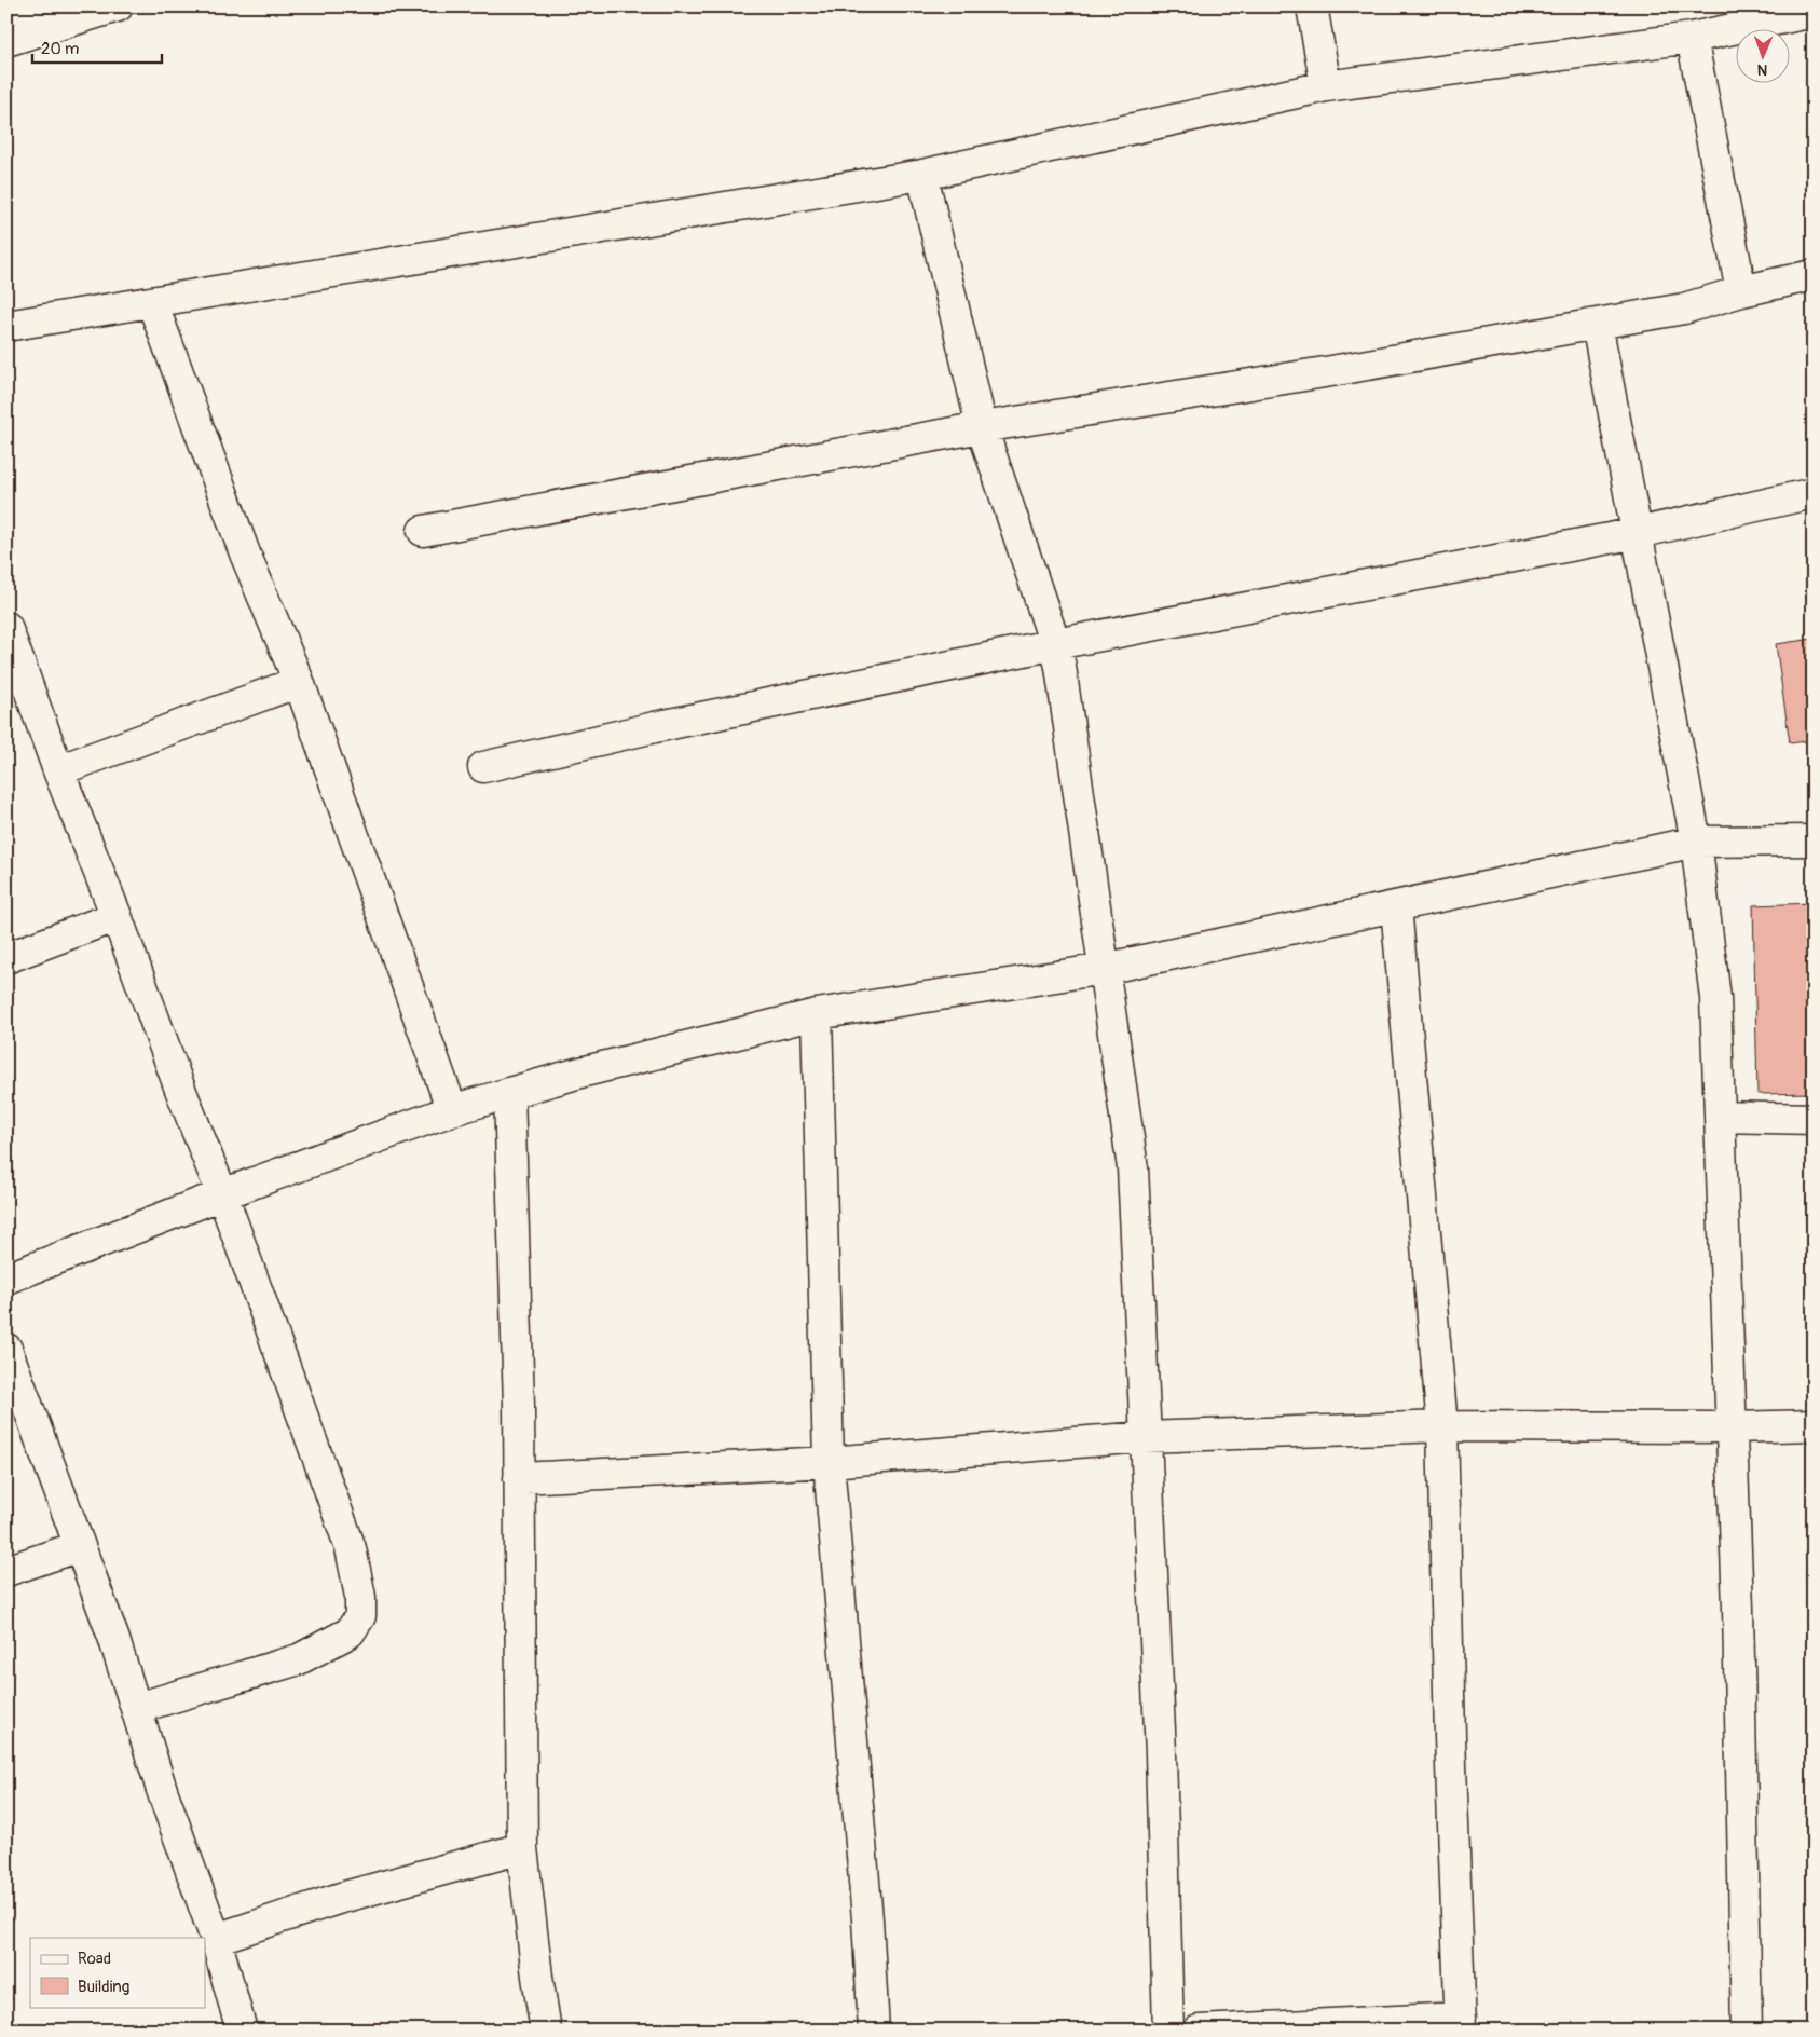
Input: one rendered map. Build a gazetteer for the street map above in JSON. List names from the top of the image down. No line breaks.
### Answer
{"legend":["Road","Building"],"scale_bar":"20 m","north":"bottom"}
